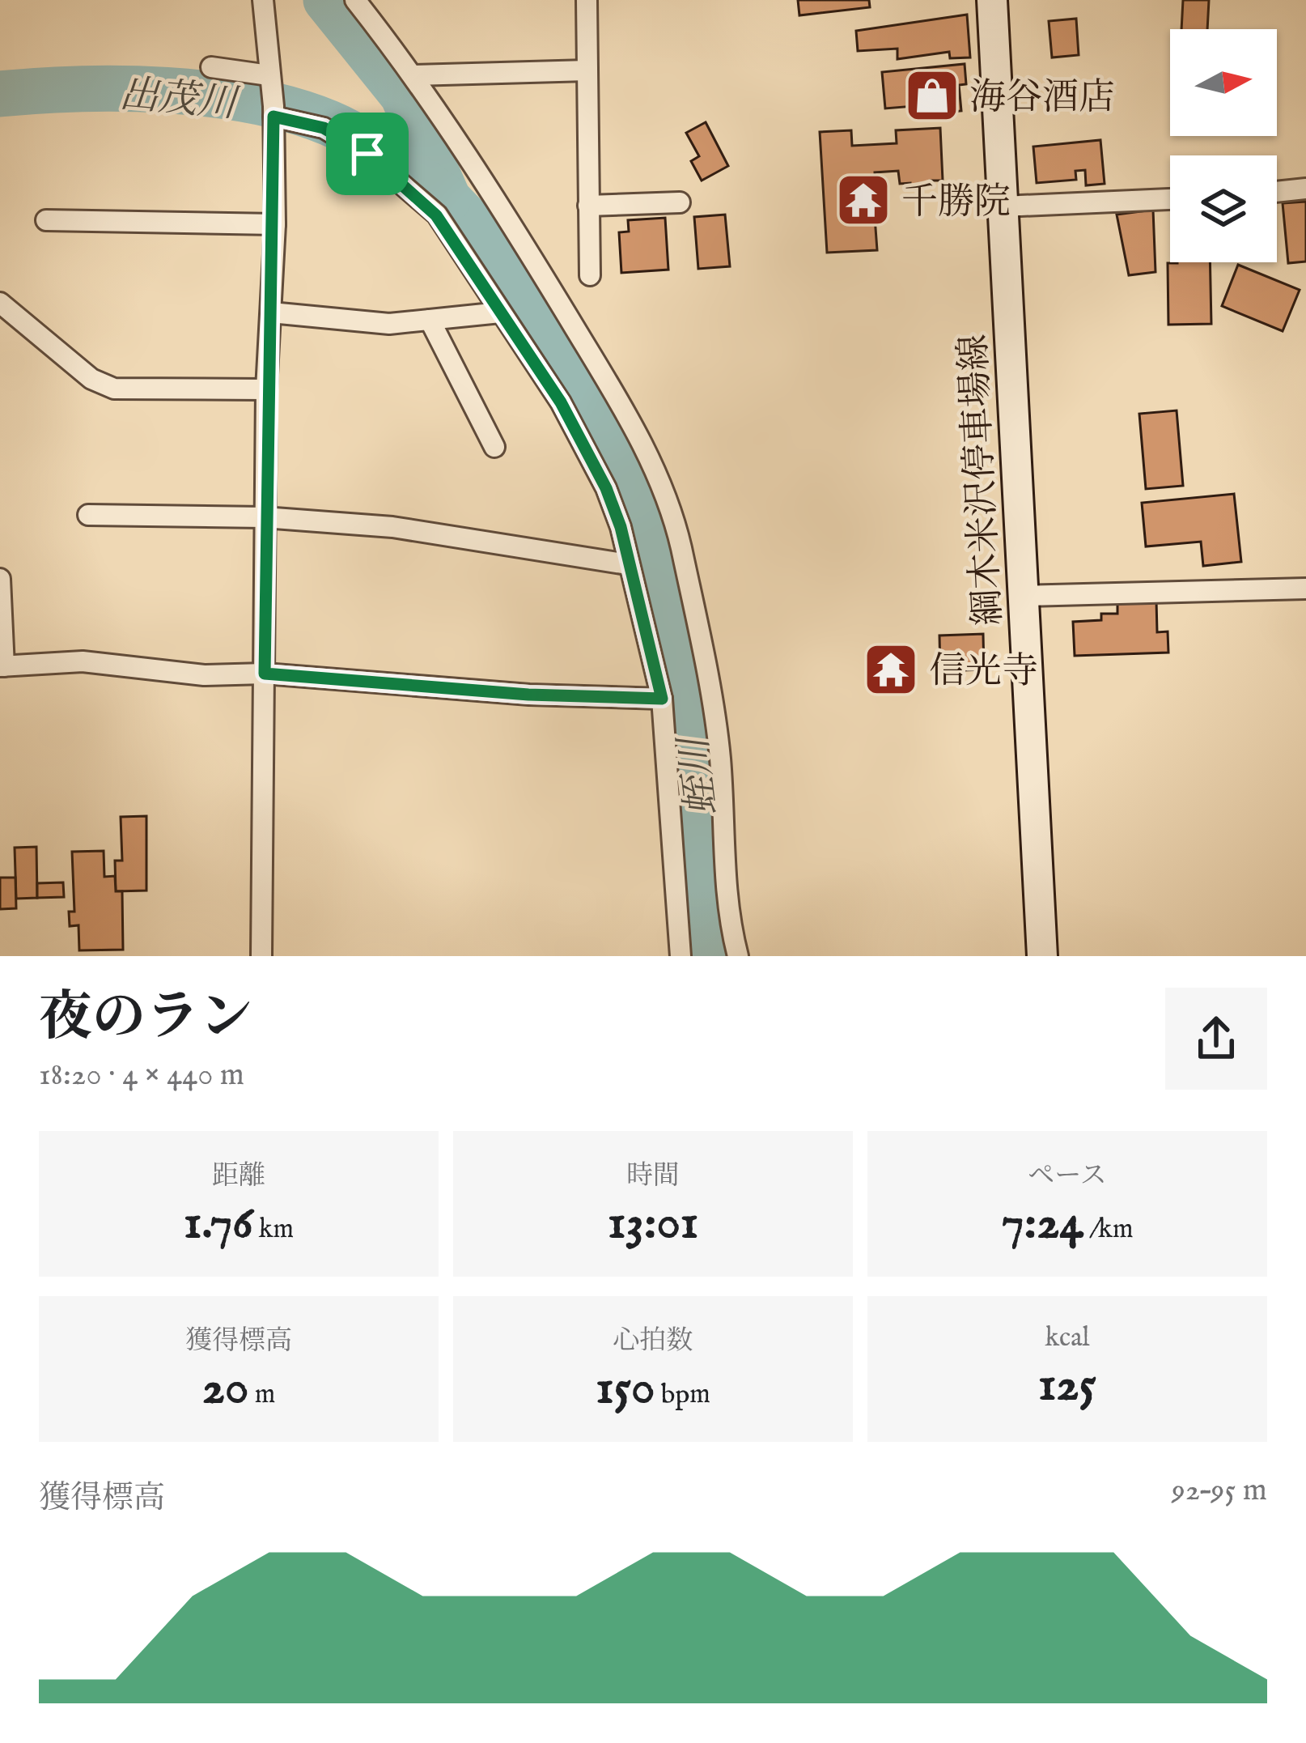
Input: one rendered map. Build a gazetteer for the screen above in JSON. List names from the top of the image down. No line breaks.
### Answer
{"streets":{"main road":["綱木米沢停車場線"]},"water":["出茂川","蛭川"],"places":{"shop":["海谷酒店"],"temple":["千勝院","信光寺"]},"north":"right","page":{"heading":["夜のラン","18:20 · 4 × 440 m"],"stats":[["距離","1.76 km"],["時間","13:01"],["ペース","7:24 /km"],["獲得標高","20 m"],["心拍数","150 bpm"],["kcal","125"]],"chart":["獲得標高","92–95 m"]}}
